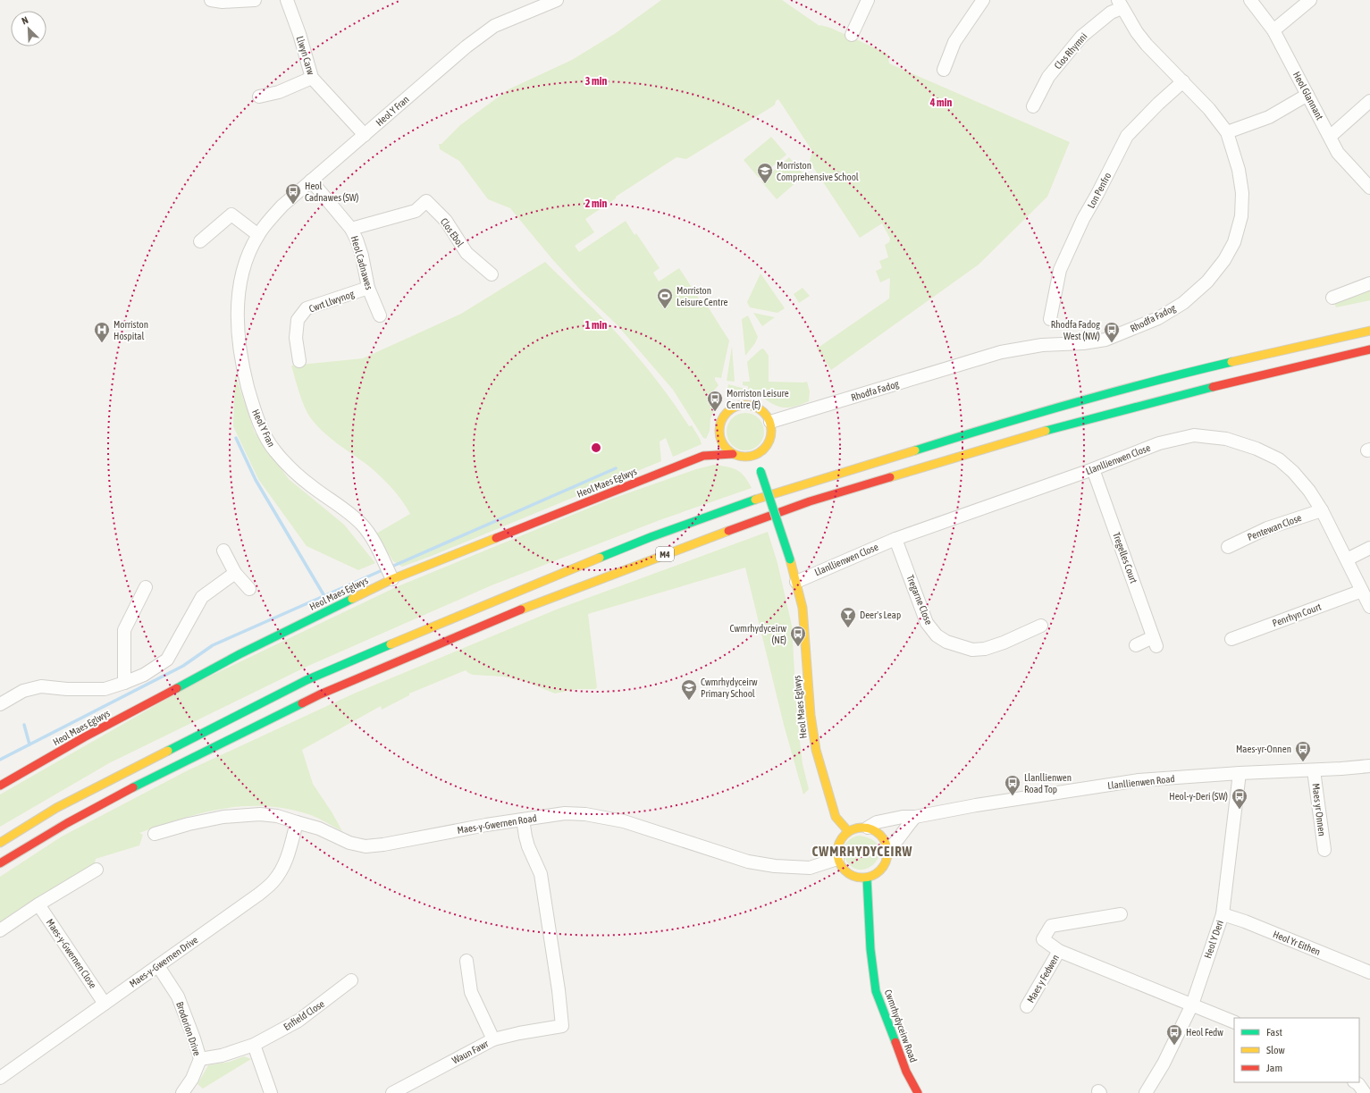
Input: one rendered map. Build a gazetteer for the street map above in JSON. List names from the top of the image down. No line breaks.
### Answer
{"streets":{"main road":["Heol Maes Eglwys","M4","Cwmrhydyceirw Road"],"street":["Clos Rhymni","Llwyn Carw","Heol Glannant","Heol Y Fran","Lon Penfro","Clos Ebol","Heol Cadnawes","Cwrt Llwynog","Rhodfa Fadog","Llanllienwen Close","Pentewan Close","Tregelles Court","Tregarne Close","Penrhyn Court","Llanllienwen Road","Maes yr Onnen","Maes-y-Gwernen Road","Heol Y Deri","Heol Yr Eithen","Maes-y-Gwernen Close","Maes-y-Gwernen Drive","Maes y Fedwen","Enfield Close","Brodorion Drive","Waun Fawr"]},"crossings":[["Clos Rhymni","Rhodfa Fadog"],["Llwyn Carw","Heol Y Fran"],["Heol Y Fran","Heol Cadnawes"],["Heol Y Fran","Heol Maes Eglwys"],["Lon Penfro","Rhodfa Fadog"],["Clos Ebol","Heol Cadnawes"],["Heol Cadnawes","Cwrt Llwynog"],["Rhodfa Fadog","Heol Maes Eglwys"],["Llanllienwen Close","Heol Maes Eglwys"],["Llanllienwen Close","Pentewan Close"],["Llanllienwen Close","Tregelles Court"],["Llanllienwen Close","Tregarne Close"],["Llanllienwen Close","Penrhyn Court"],["Heol Maes Eglwys","Llanllienwen Road"],["Heol Maes Eglwys","Maes-y-Gwernen Road"],["Heol Maes Eglwys","Cwmrhydyceirw Road"],["Llanllienwen Road","Maes yr Onnen"],["Llanllienwen Road","Maes-y-Gwernen Road"],["Llanllienwen Road","Heol Y Deri"],["Llanllienwen Road","Cwmrhydyceirw Road"],["Maes-y-Gwernen Road","Maes-y-Gwernen Drive"],["Maes-y-Gwernen Road","Cwmrhydyceirw Road"],["Heol Y Deri","Heol Yr Eithen"],["Maes-y-Gwernen Close","Maes-y-Gwernen Drive"],["Maes-y-Gwernen Drive","Brodorion Drive"],["Enfield Close","Brodorion Drive"]],"districts":["CWMRHYDYCEIRW"],"places":{"school or university":["Morriston Comprehensive School","Cwmrhydyceirw Primary School"],"bus stop":["Heol Cadnawes (SW)","Rhodfa Fadog West (NW)","Morriston Leisure Centre (E)","Cwmrhydyceirw (NE)","Maes-yr-Onnen","Llanllienwen Road Top","Heol-y-Deri (SW)","Heol Fedw"],"sports":["Morriston Leisure Centre"],"hospital":["Morriston Hospital"],"bar":["Deer's Leap"]},"legend":["Fast","Slow","Jam"],"north":"top left","rings":["3 min","4 min","2 min","1 min"]}
